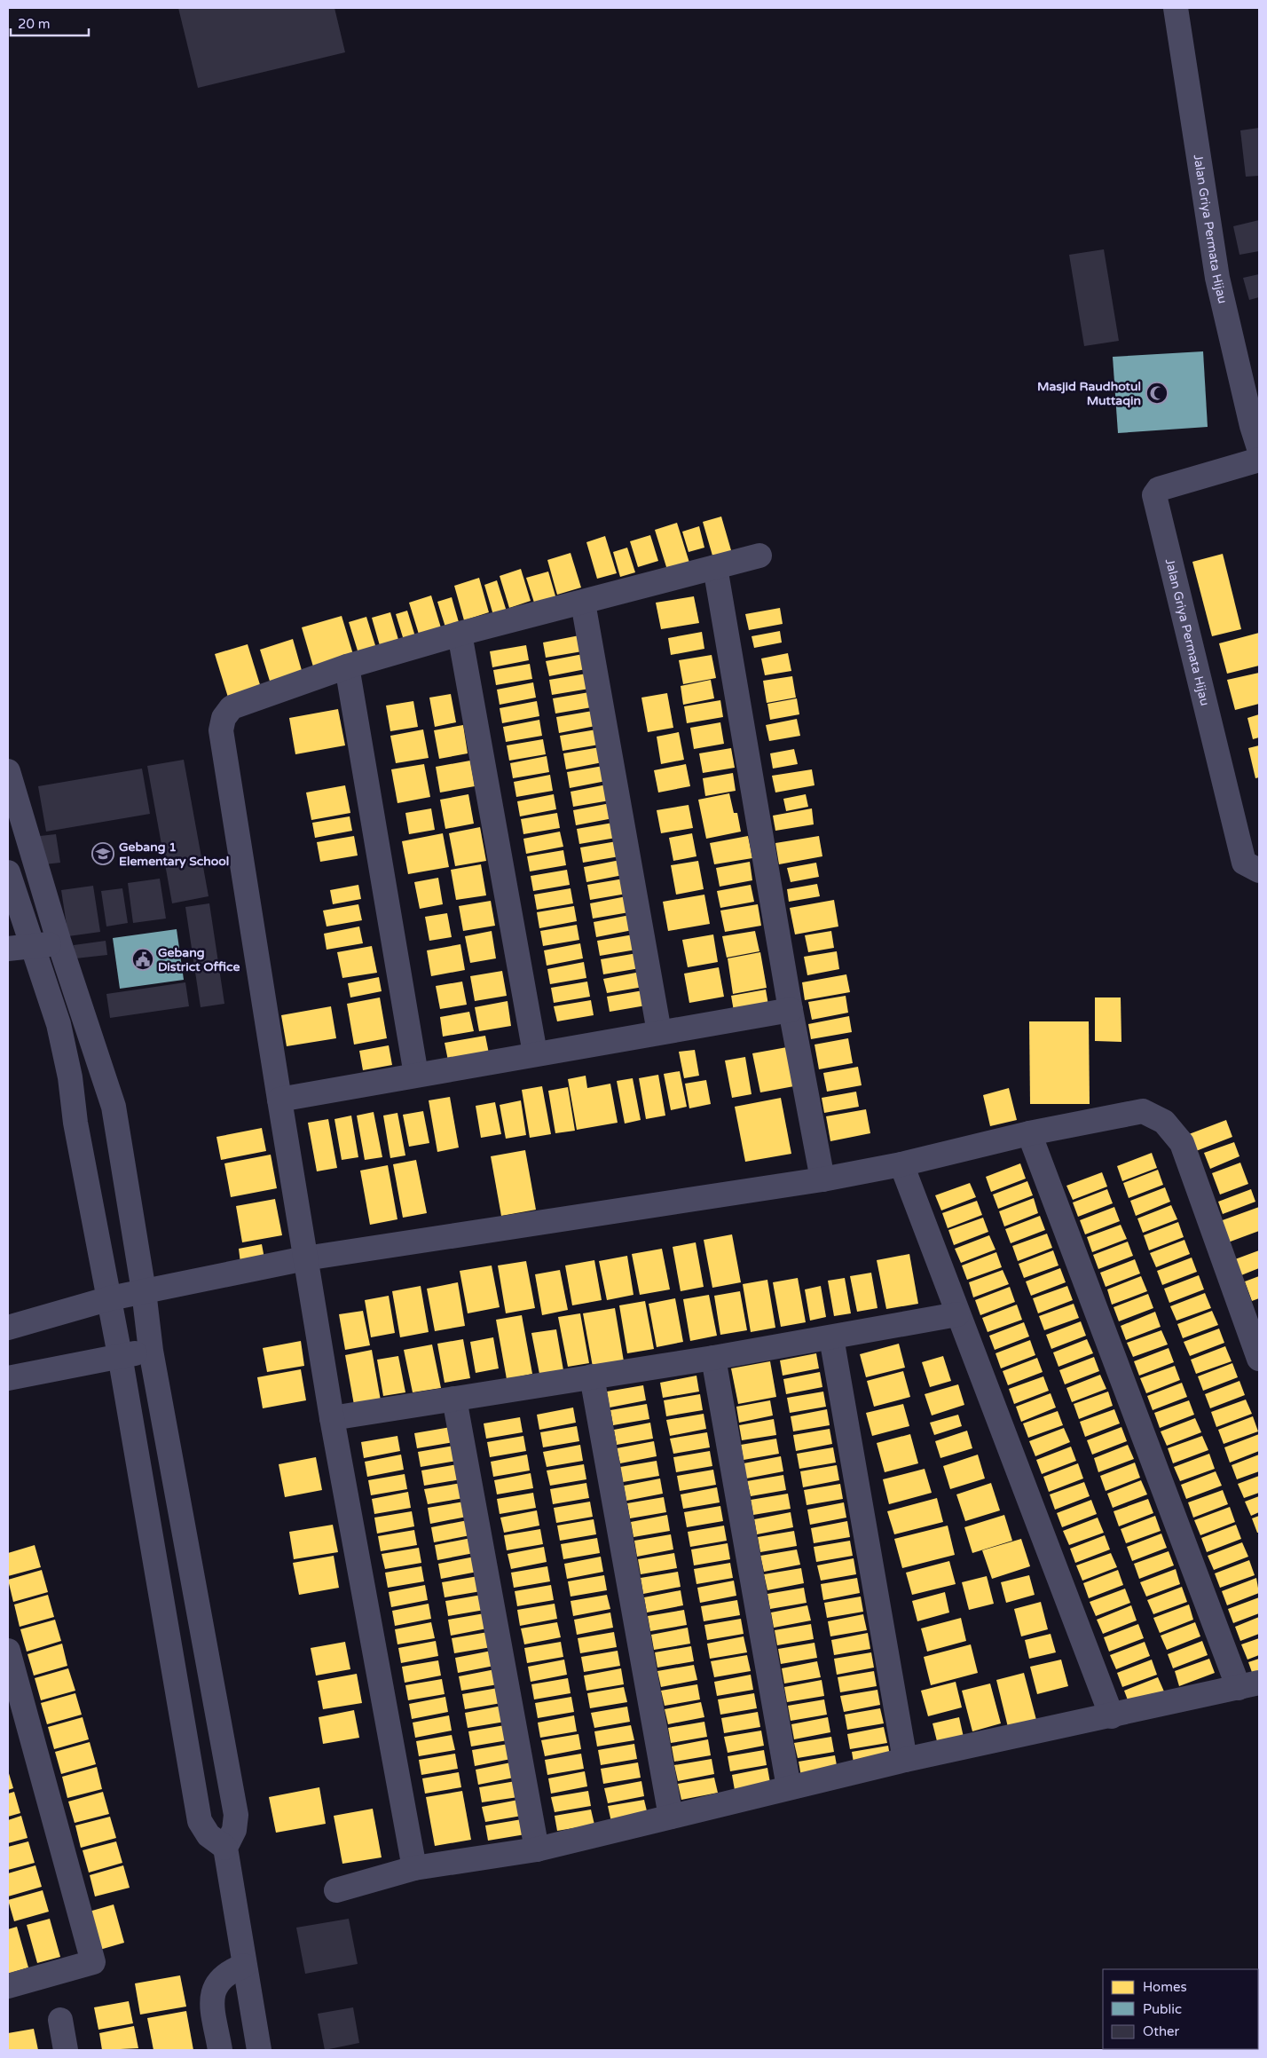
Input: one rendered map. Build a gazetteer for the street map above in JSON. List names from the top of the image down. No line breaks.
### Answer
{"streets":{"street":["Jalan Griya Permata Hijau"]},"places":{"mosque":["Masjid Raudhotul Muttaqin"],"school or university":["Gebang 1 Elementary School"],"public building":["Gebang District Office"]},"legend":["Homes","Public","Other"],"scale_bar":"20 m"}
